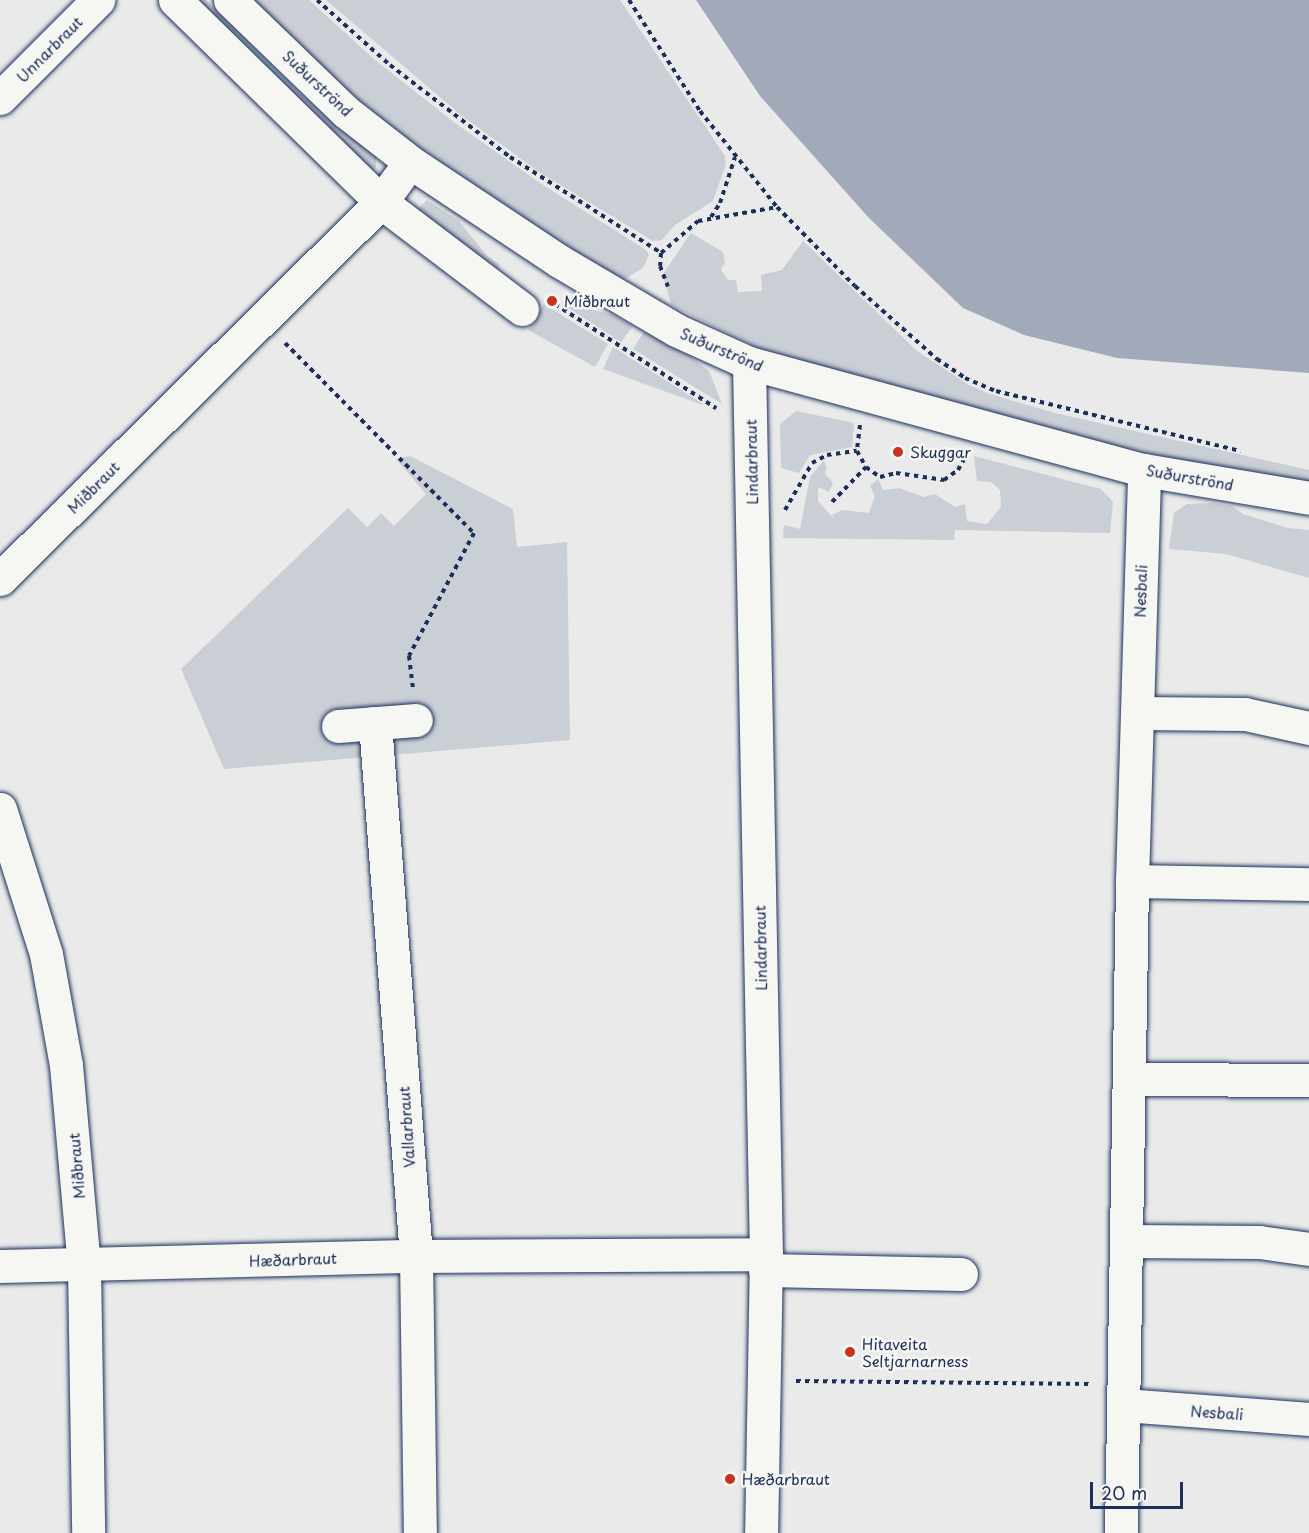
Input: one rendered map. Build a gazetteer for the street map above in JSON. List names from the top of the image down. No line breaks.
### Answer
{"streets":{"street":["Unnarbraut","Suðurströnd","Lindarbraut","Miðbraut","Nesbali","Vallarbraut","Hæðarbraut"]},"crossings":[["Suðurströnd","Lindarbraut"],["Suðurströnd","Miðbraut"],["Suðurströnd","Nesbali"],["Lindarbraut","Hæðarbraut"],["Miðbraut","Hæðarbraut"],["Vallarbraut","Hæðarbraut"]],"places":["Miðbraut","Skuggar","Hitaveita Seltjarnarness","Hæðarbraut"],"scale_bar":"20 m"}
